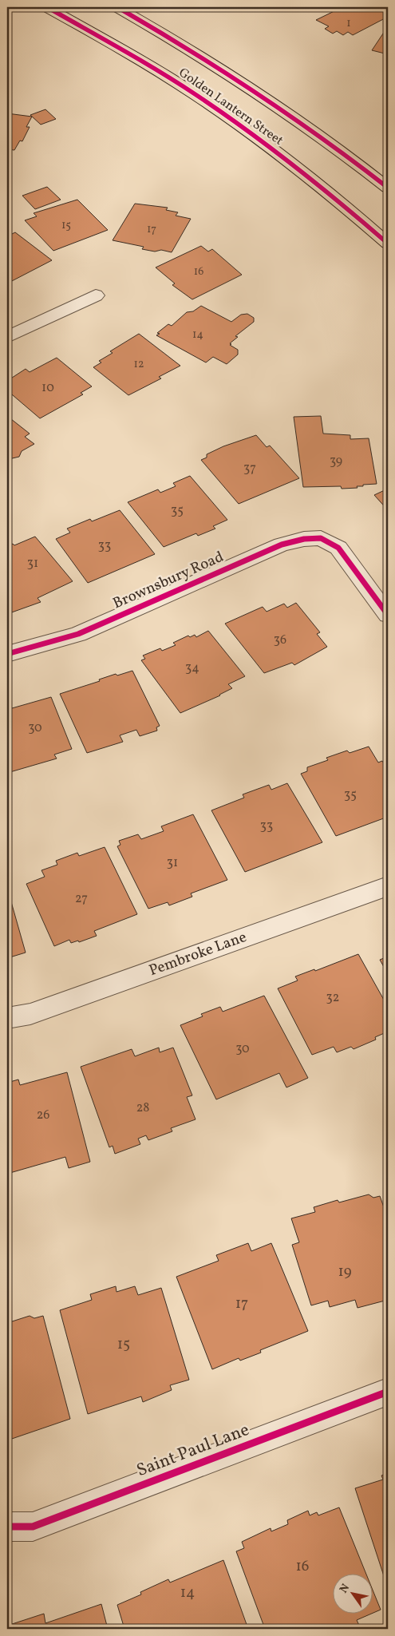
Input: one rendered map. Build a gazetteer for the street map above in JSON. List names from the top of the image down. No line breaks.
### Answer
{"streets":{"main road":["Golden Lantern Street"],"street":["Brownsbury Road","Pembroke Lane","Saint Paul Lane"]},"house_numbers":["1","15","17","16","14","12","10","39","37","35","33","31","36","34","30","35","33","31","27","32","30","28","26","19","17","15","16","14"],"north":"top left"}
